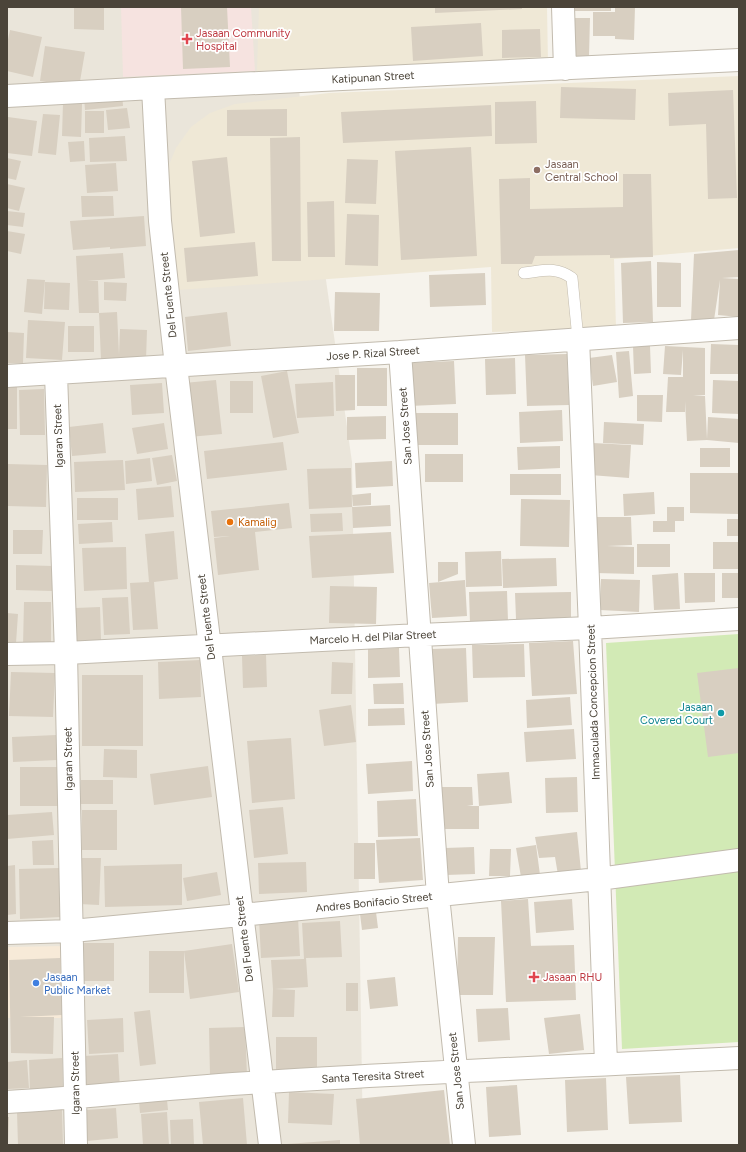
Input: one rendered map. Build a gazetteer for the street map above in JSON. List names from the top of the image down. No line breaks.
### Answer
{"streets":{"street":["Katipunan Street","Del Fuente Street","Jose P. Rizal Street","San Jose Street","Igaran Street","Marcelo H. del Pilar Street","Immaculada Concepcion Street","Andres Bonifacio Street","Santa Teresita Street"]},"crossings":[["Katipunan Street","Del Fuente Street"],["Del Fuente Street","Jose P. Rizal Street"],["Del Fuente Street","Marcelo H. del Pilar Street"],["Del Fuente Street","Andres Bonifacio Street"],["Del Fuente Street","Santa Teresita Street"],["Jose P. Rizal Street","San Jose Street"],["Jose P. Rizal Street","Igaran Street"],["Jose P. Rizal Street","Immaculada Concepcion Street"],["San Jose Street","Marcelo H. del Pilar Street"],["San Jose Street","Andres Bonifacio Street"],["San Jose Street","Santa Teresita Street"],["Igaran Street","Marcelo H. del Pilar Street"],["Igaran Street","Andres Bonifacio Street"],["Igaran Street","Santa Teresita Street"],["Marcelo H. del Pilar Street","Immaculada Concepcion Street"],["Immaculada Concepcion Street","Andres Bonifacio Street"],["Immaculada Concepcion Street","Santa Teresita Street"]],"places":{"health":["Jasaan Community Hospital","Jasaan RHU"],"other":["Jasaan Central School","Kamalig","Jasaan Covered Court","Jasaan Public Market"]}}
